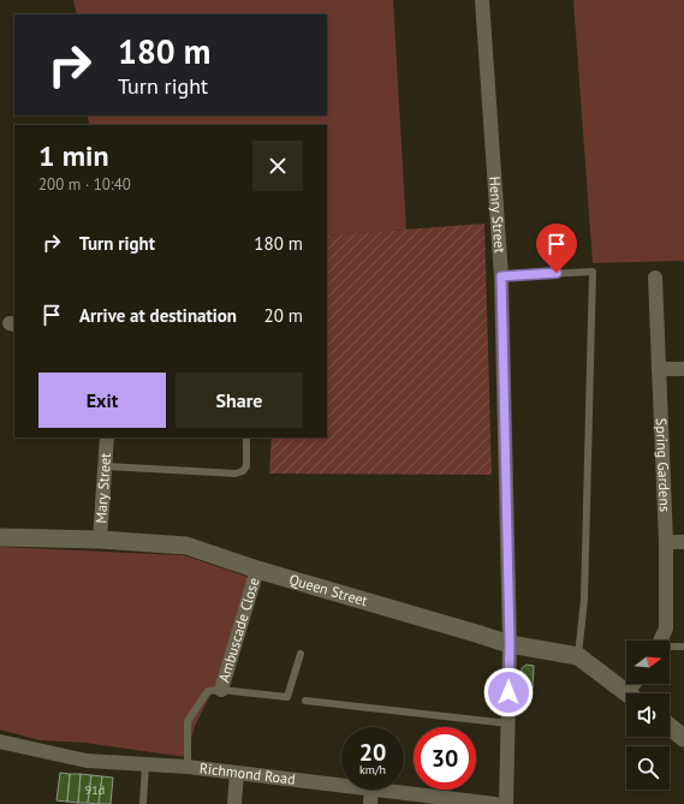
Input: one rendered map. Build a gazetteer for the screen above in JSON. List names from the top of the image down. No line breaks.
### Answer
{"streets":{"street":["Henry Street","Spring Gardens","Mary Street","Queen Street","Ambuscade Close","Richmond Road"]},"crossings":[["Henry Street","Queen Street"],["Mary Street","Queen Street"],["Queen Street","Ambuscade Close"]],"house_numbers":["91d"],"north":"right","page":{"turn":["180 m","Turn right"],"heading":["1 min","200 m · 10:40"],"list":[{"name":"Turn right","value":"180 m"},{"name":"Arrive at destination","value":"20 m"}],"buttons":["Exit","Share"],"speed":"20 km/h","limit":"30"}}
